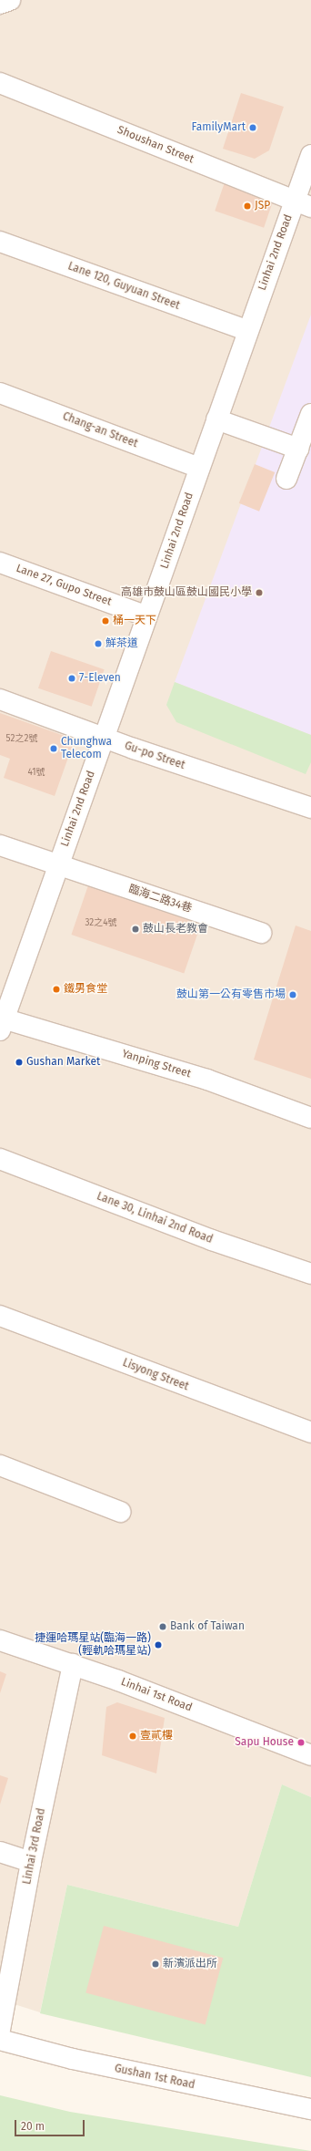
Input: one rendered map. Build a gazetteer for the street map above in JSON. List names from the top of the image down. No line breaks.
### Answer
{"streets":{"street":["Shoushan Street","Linhai 2nd Road","Lane 120, Guyuan Street","Chang-an Street","Lane 27, Gupo Street","Gu-po Street","臨海二路34巷","Yanping Street","Lane 30, Linhai 2nd Road","Lisyong Street","Linhai 1st Road","Linhai 3rd Road","Gushan 1st Road"]},"crossings":[["Shoushan Street","Linhai 2nd Road"],["Linhai 2nd Road","Lane 120, Guyuan Street"],["Linhai 2nd Road","Chang-an Street"],["Linhai 2nd Road","Lane 27, Gupo Street"],["Linhai 2nd Road","Gu-po Street"],["Linhai 2nd Road","臨海二路34巷"],["Linhai 2nd Road","Yanping Street"],["Linhai 1st Road","Linhai 3rd Road"]],"places":["FamilyMart","JSP","高雄市鼓山區鼓山國民小學","桶一天下","鮮茶道","7-Eleven","Chunghwa Telecom","鼓山長老教會","鐵男食堂","鼓山第一公有零售市場","Gushan Market","Bank of Taiwan","捷運哈瑪星站(臨海一路) (輕軌哈瑪星站)","壹貳樓","Sapu House","新濱派出所"],"house_numbers":["52之2號","41號","32之4號"],"scale_bar":"20 m"}
